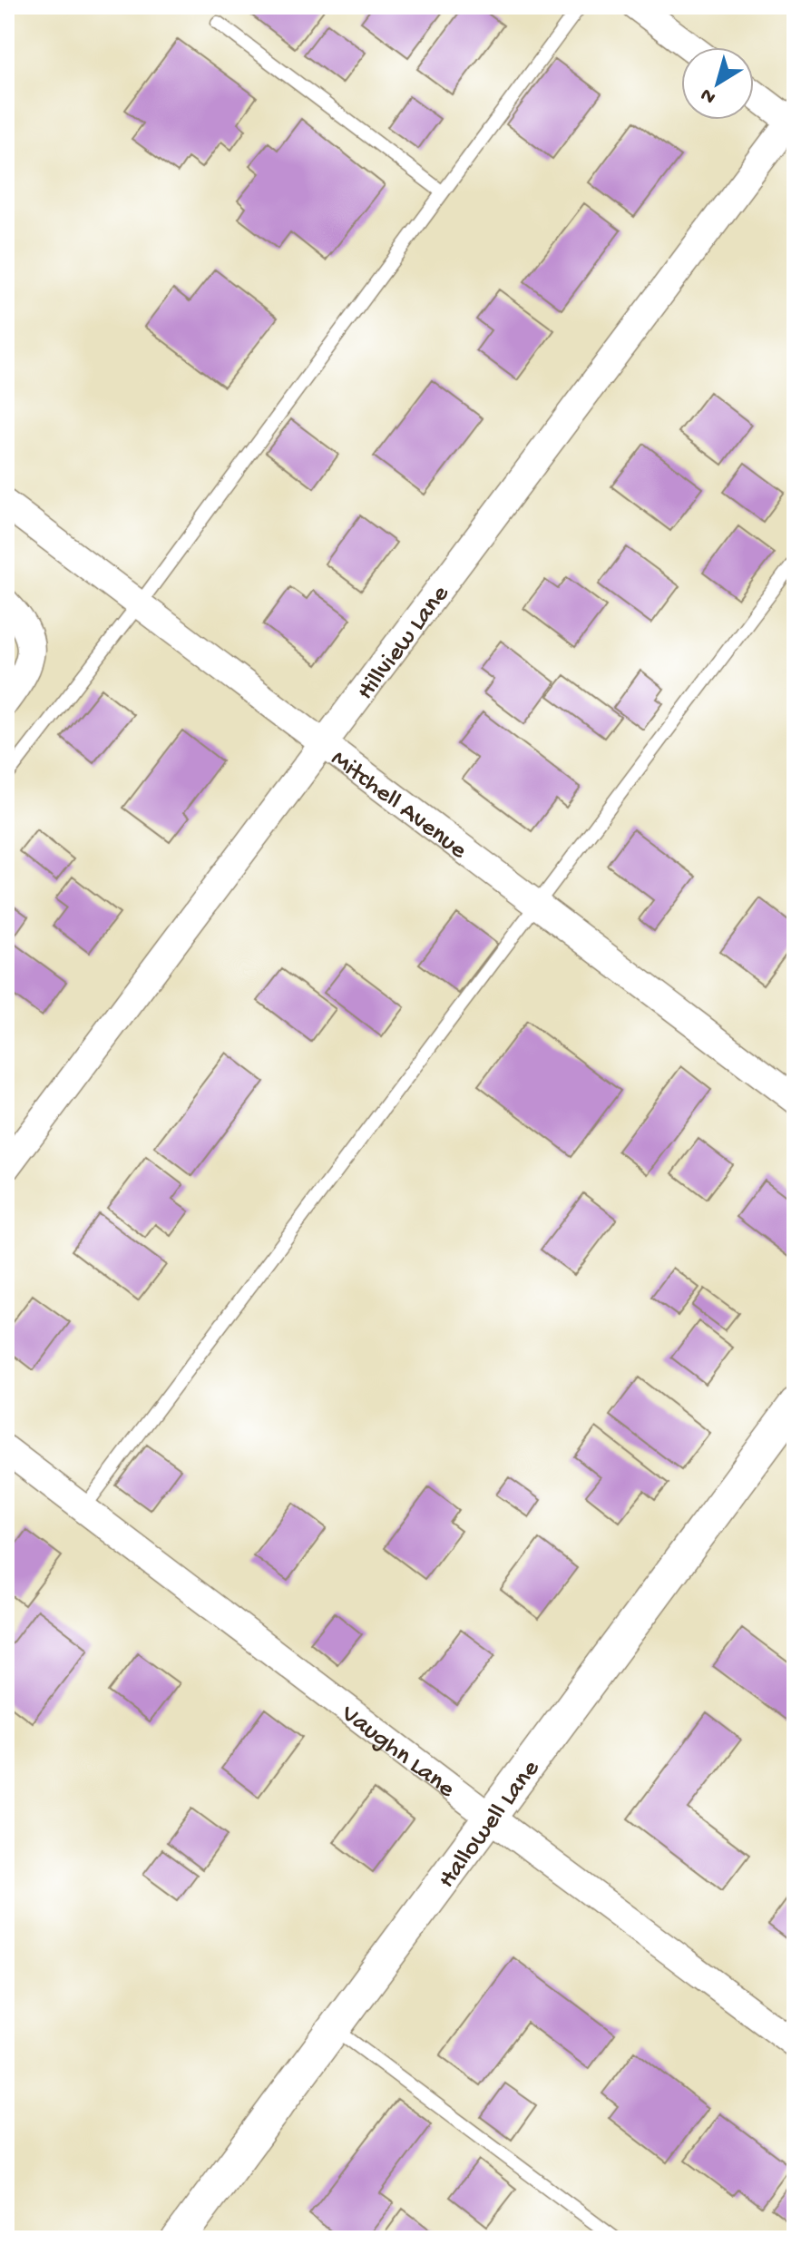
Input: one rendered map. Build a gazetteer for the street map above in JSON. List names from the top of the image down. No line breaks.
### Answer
{"streets":{"street":["Hillview Lane","Mitchell Avenue","Vaughn Lane","Hallowell Lane"]},"crossings":[["Hillview Lane","Mitchell Avenue"],["Vaughn Lane","Hallowell Lane"]],"north":"bottom left"}
